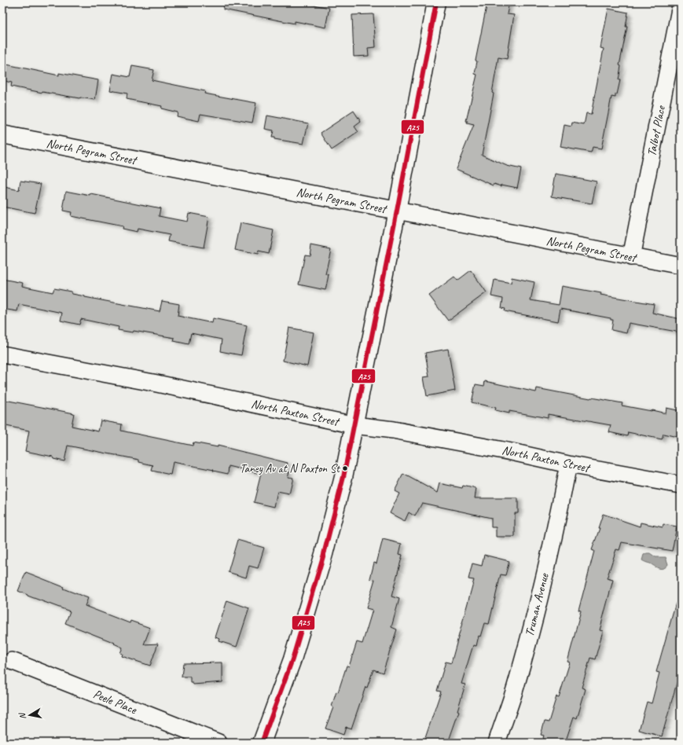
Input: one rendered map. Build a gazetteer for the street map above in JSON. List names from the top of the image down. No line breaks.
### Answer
{"streets":{"street":["Talbot Place","North Pegram Street","North Paxton Street","Truman Avenue","Peele Place"]},"crossings":[["Talbot Place","North Pegram Street"],["North Paxton Street","Truman Avenue"]],"places":["Taney Av at N Paxton St"],"lines":["transit line A25"],"north":"left"}
